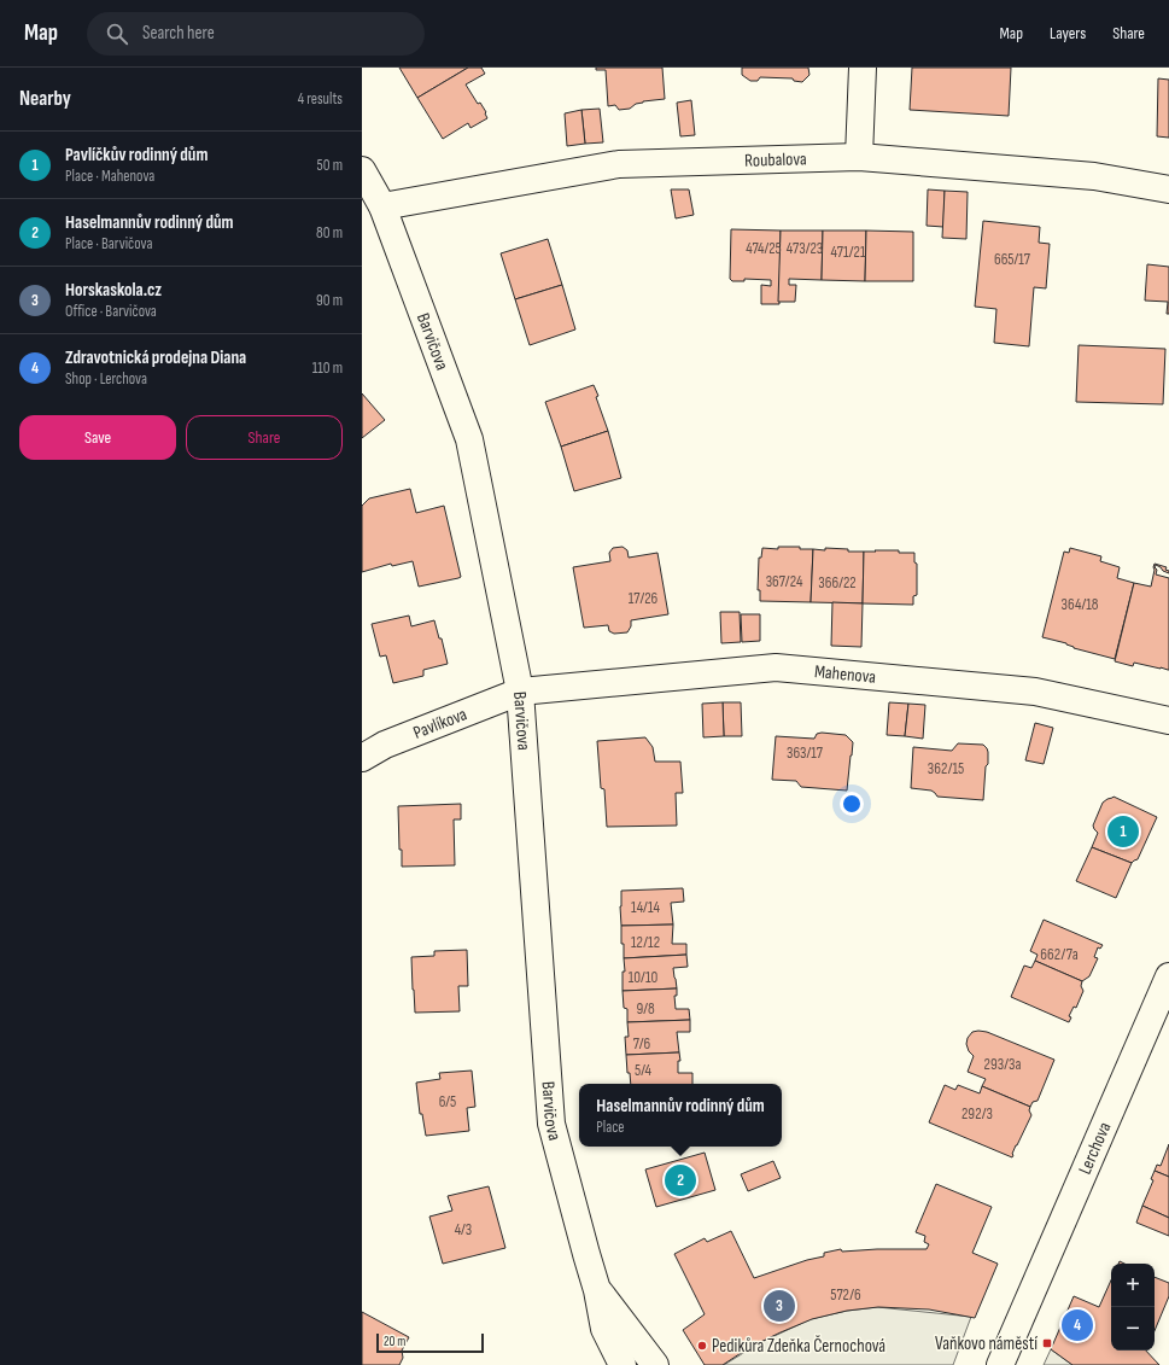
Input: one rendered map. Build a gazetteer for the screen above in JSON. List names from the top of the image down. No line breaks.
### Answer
{"streets":{"street":["Roubalova","Barvičova","Mahenova","Pavlíkova","Lerchova"]},"crossings":[["Roubalova","Barvičova"],["Barvičova","Mahenova"],["Barvičova","Pavlíkova"],["Mahenova","Pavlíkova"]],"places":{"transit":["Vaňkovo náměstí"],"other":["Pedikůra Zdeňka Černochová"]},"house_numbers":["474/25","473/23","471/21","665/17","367/24","366/22","17/26","364/18","363/17","362/15","14/14","12/12","662/7a","10/10","9/8","7/6","293/3a","5/4","6/5","292/3","4/3","572/6"],"scale_bar":"20 m","page":{"header":"Map","search":"Search here","nav":["Map","Layers","Share"],"heading":["Nearby","4 results"],"list":[{"mark":"1","name":"Pavlíčkův rodinný dům","note":"Place · Mahenova","value":"50 m"},{"mark":"2","name":"Haselmannův rodinný dům","note":"Place · Barvičova","value":"80 m"},{"mark":"3","name":"Horskaskola.cz","note":"Office · Barvičova","value":"90 m"},{"mark":"4","name":"Zdravotnická prodejna Diana","note":"Shop · Lerchova","value":"110 m"}],"buttons":["Save","Share"],"pins":["1","2","3","4"],"popup":["Haselmannův rodinný dům","Place"],"map_buttons":["+","−"],"scale":"20 m"}}
